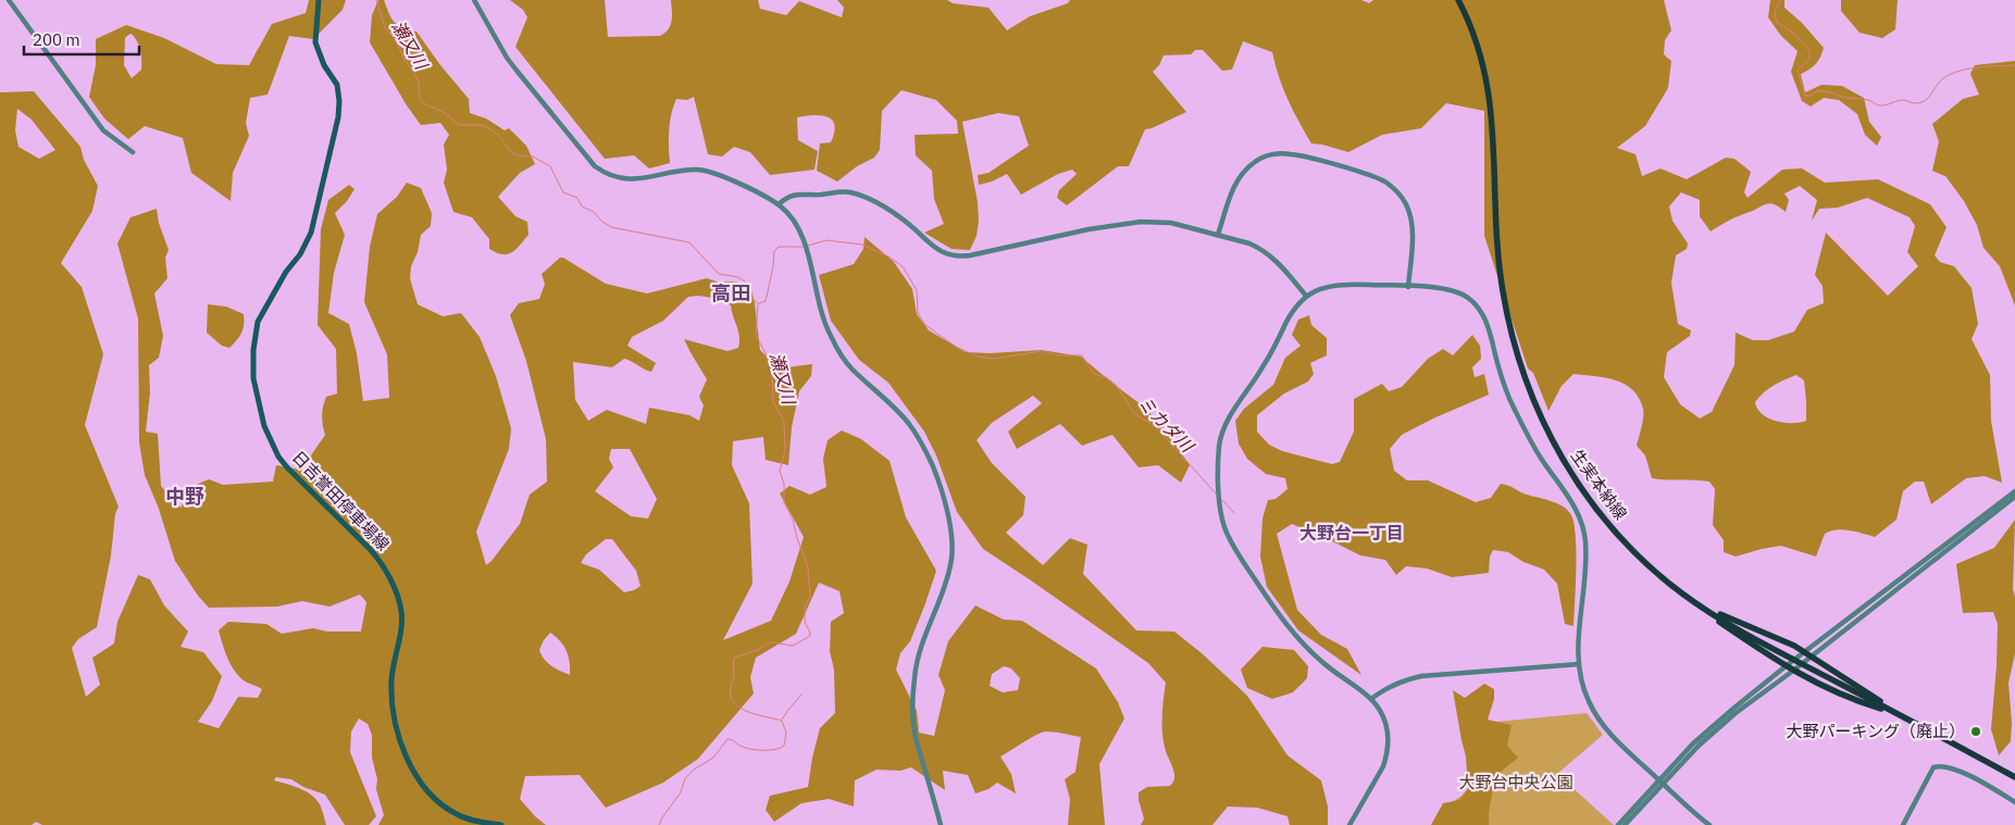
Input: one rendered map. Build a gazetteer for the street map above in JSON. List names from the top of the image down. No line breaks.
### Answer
{"streets":{"main road":["生実本納線","日吉誉田停車場線"]},"districts":["高田","中野","大野台一丁目"],"water":["瀬又川","ミカダ川"],"parks":["大野台中央公園"],"places":["大野パーキング（廃止）"],"scale_bar":"200 m"}
